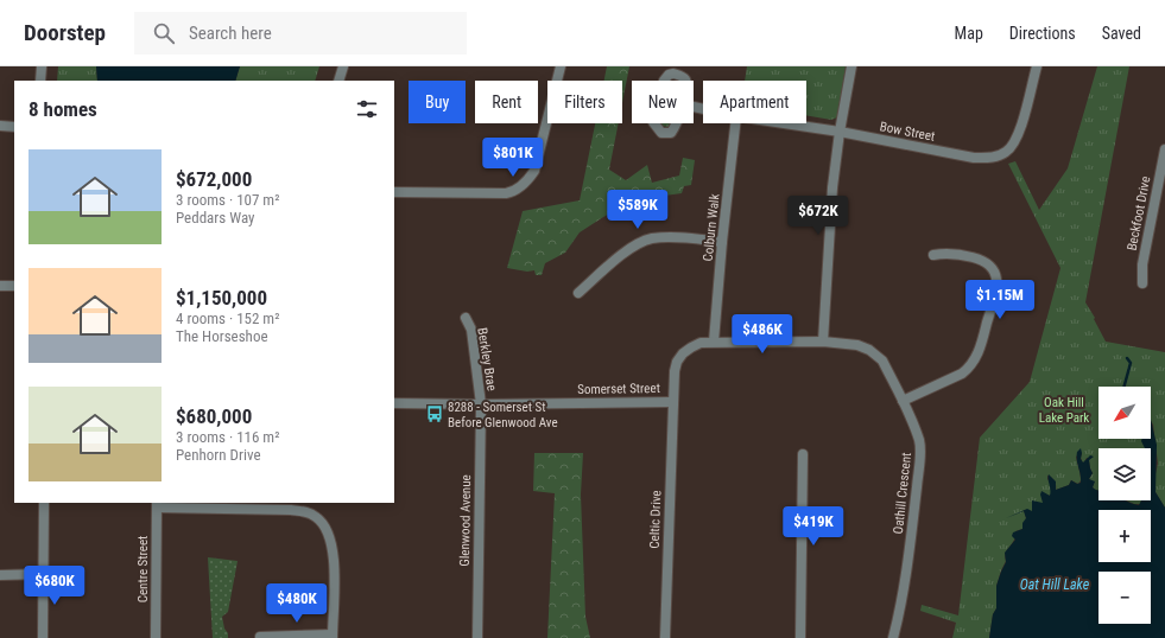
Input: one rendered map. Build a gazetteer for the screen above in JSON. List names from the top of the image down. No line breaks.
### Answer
{"streets":{"street":["Bow Street","Beckfoot Drive","Colburn Walk","Berkley Brae","Somerset Street","Oathill Crescent","Celtic Drive","Glenwood Avenue","Centre Street"]},"crossings":[["Colburn Walk","Oathill Crescent"],["Berkley Brae","Somerset Street"],["Berkley Brae","Glenwood Avenue"],["Somerset Street","Oathill Crescent"],["Somerset Street","Celtic Drive"],["Somerset Street","Glenwood Avenue"],["Oathill Crescent","Celtic Drive"]],"water":["Oat Hill Lake"],"parks":["Oak Hill Lake Park"],"places":{"bus stop":["8288 - Somerset St Before Glenwood Ave"]},"north":"bottom left","page":{"header":"Doorstep","search":"Search here","nav":["Map","Directions","Saved"],"chip":["Buy","Rent","Filters","New","Apartment"],"heading":"8 homes","price":["$801K","$589K","$672K","$1.15M","$486K","$419K","$680K","$480K"],"list":[{"name":"$672,000","note":"3 rooms · 107 m² · Peddars Way"},{"name":"$1,150,000","note":"4 rooms · 152 m² · The Horseshoe"},{"name":"$680,000","note":"3 rooms · 116 m² · Penhorn Drive"}],"map_buttons":["+","−"]}}
